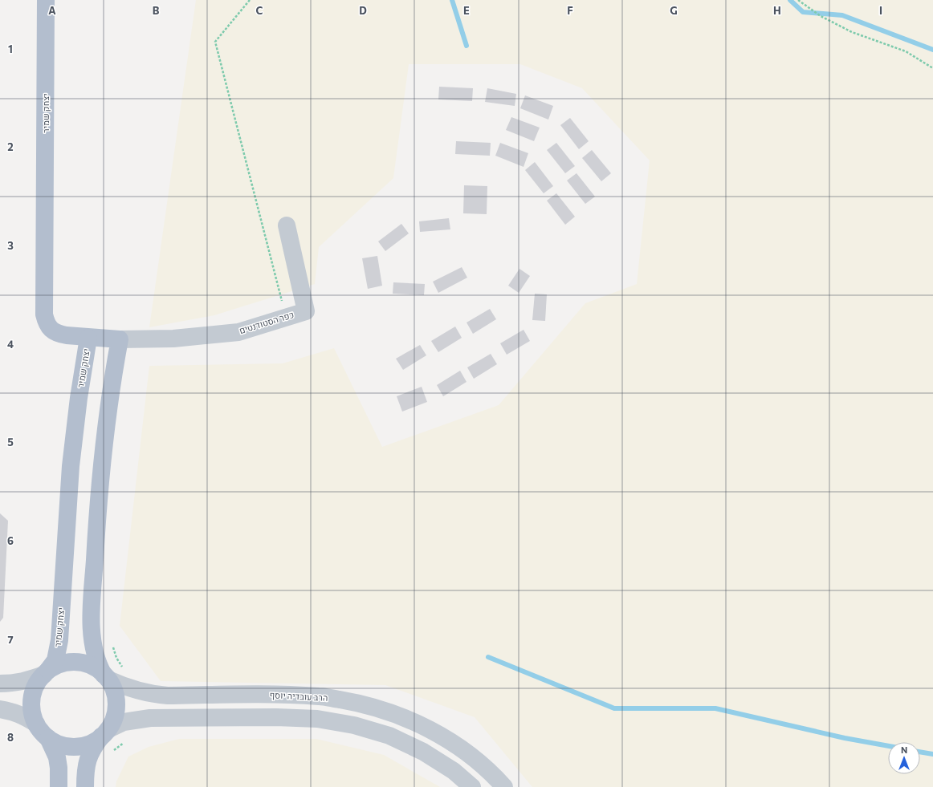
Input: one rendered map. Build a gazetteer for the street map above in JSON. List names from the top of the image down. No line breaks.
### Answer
{"streets":{"main road":["יצחק שמיר"],"street":["כפר הסטודנטים","הרב עובדיה יוסף"]},"crossings":[["יצחק שמיר","הרב עובדיה יוסף"]],"north":"top","grid":{"columns":["A","B","C","D","E","F","G","H","I"],"rows":["1","2","3","4","5","6","7","8"]}}
